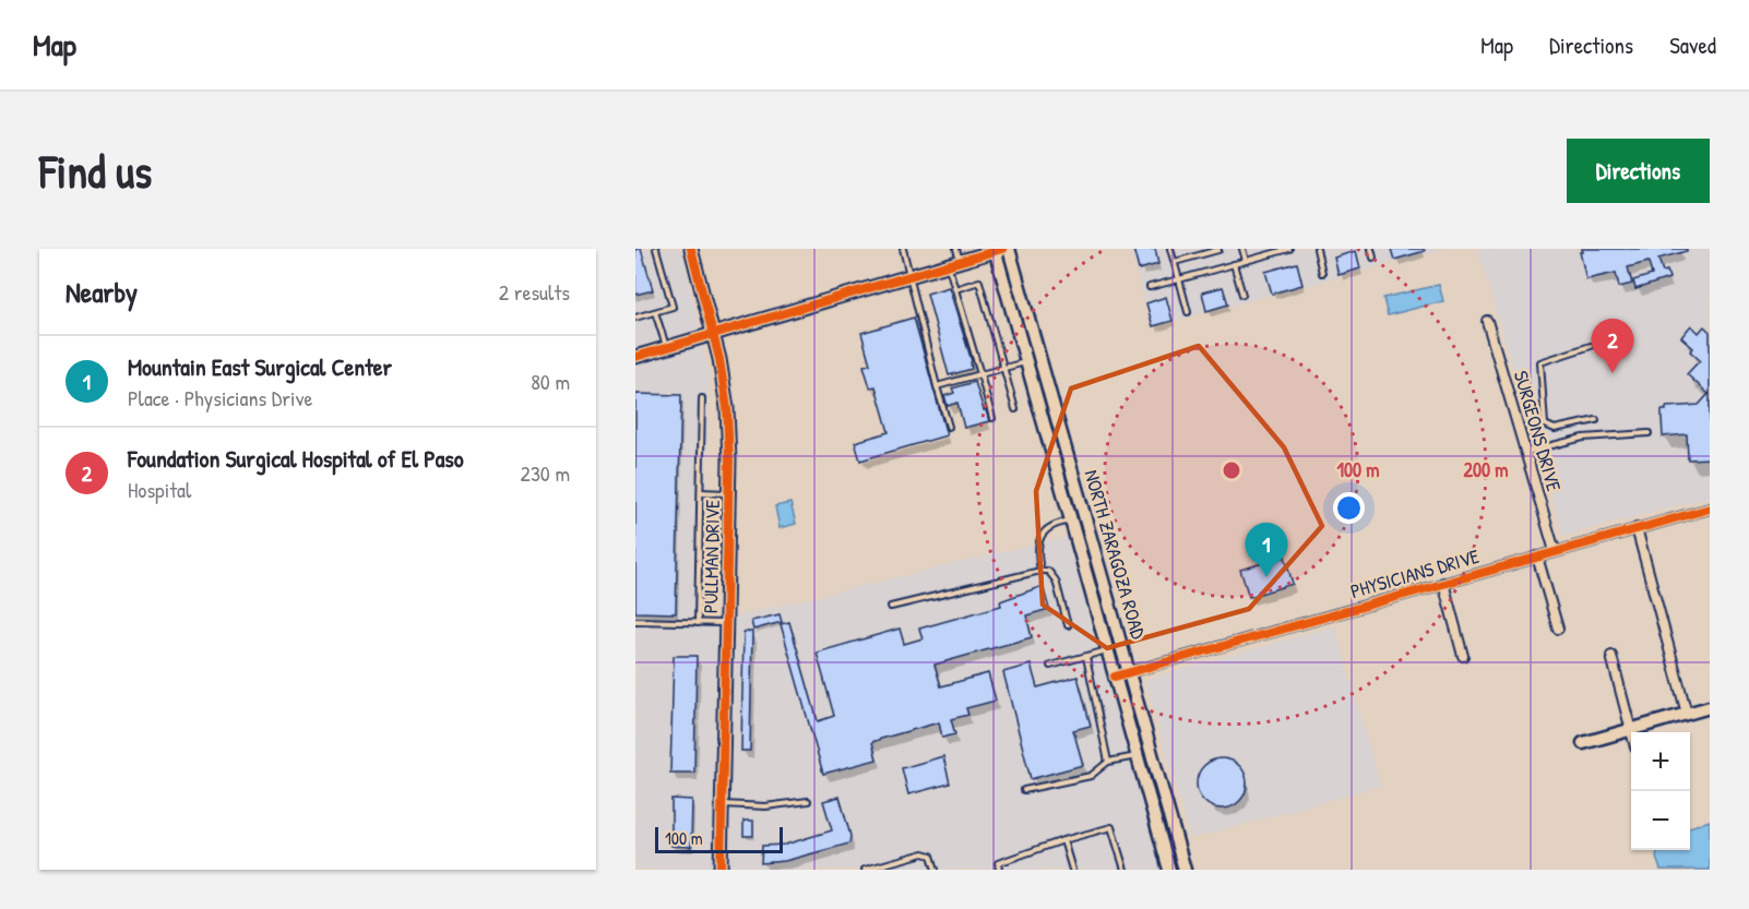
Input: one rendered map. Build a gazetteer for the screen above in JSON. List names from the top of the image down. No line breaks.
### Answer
{"streets":{"main road":["NORTH ZARAGOZA ROAD","PULLMAN DRIVE"],"street":["SURGEONS DRIVE","PHYSICIANS DRIVE"]},"crossings":[["SURGEONS DRIVE","PHYSICIANS DRIVE"],["NORTH ZARAGOZA ROAD","PHYSICIANS DRIVE"]],"scale_bar":"100 m","page":{"header":"Map","nav":["Map","Directions","Saved"],"buttons":"Directions","title":"Find us","heading":["Nearby","2 results"],"pins":["2","1"],"list":[{"mark":"1","name":"Mountain East Surgical Center","note":"Place · Physicians Drive","value":"80 m"},{"mark":"2","name":"Foundation Surgical Hospital of El Paso","note":"Hospital","value":"230 m"}],"map_buttons":["+","−"],"scale":"100 m"},"rings":["100 m","200 m"]}
